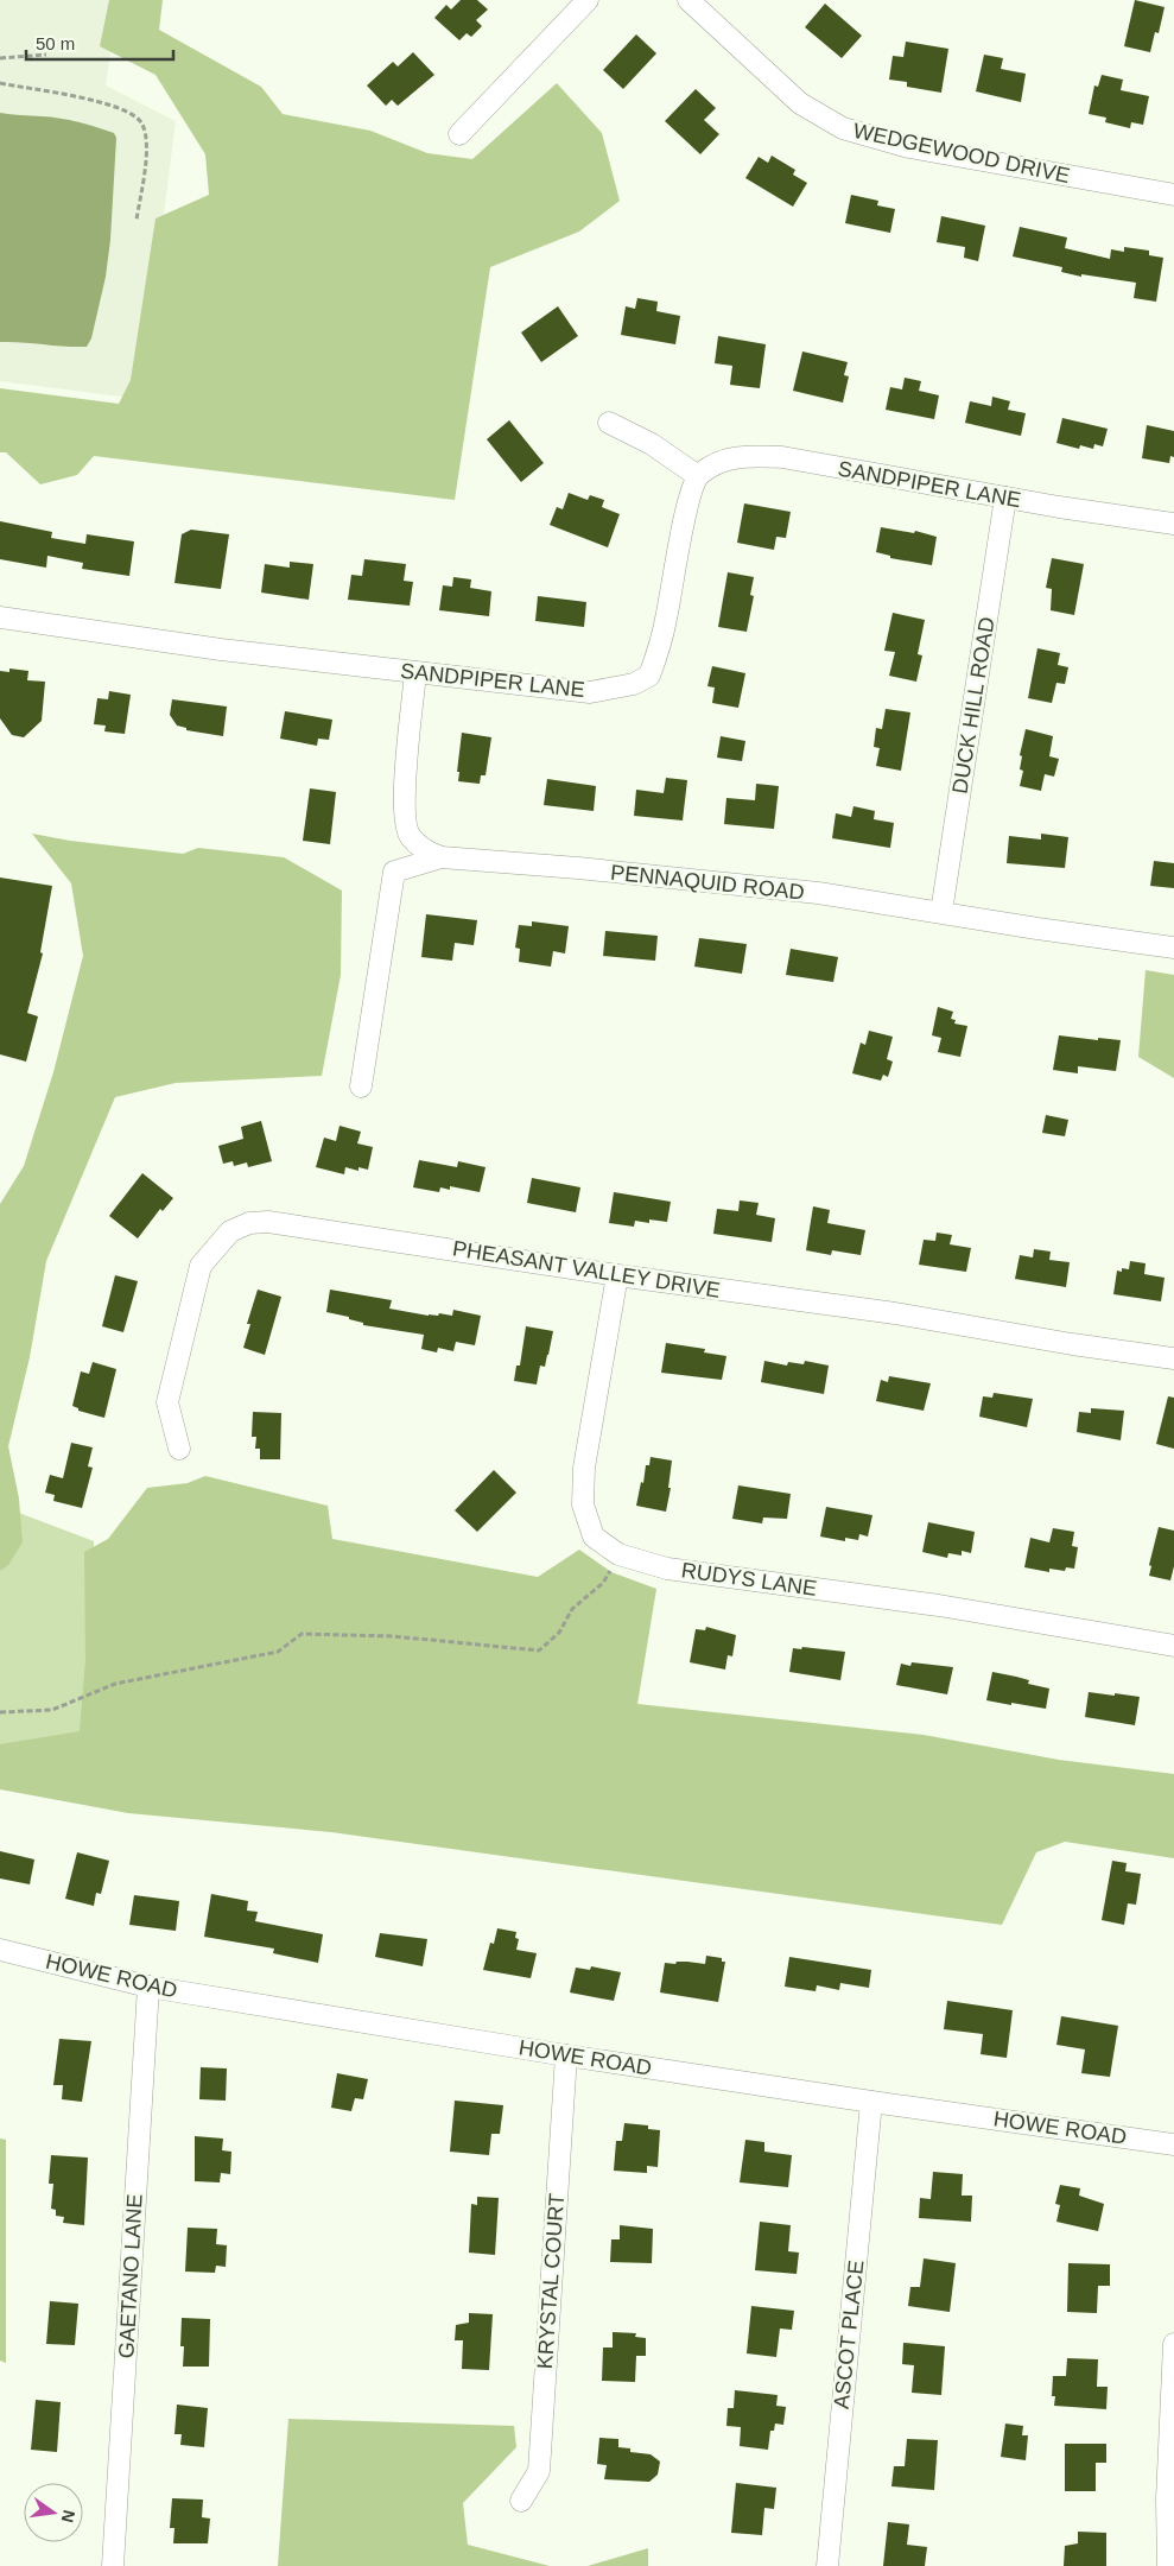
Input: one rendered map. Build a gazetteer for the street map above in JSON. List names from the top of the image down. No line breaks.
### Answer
{"streets":{"street":["WEDGEWOOD DRIVE","SANDPIPER LANE","DUCK HILL ROAD","PENNAQUID ROAD","PHEASANT VALLEY DRIVE","RUDYS LANE","HOWE ROAD","GAETANO LANE","KRYSTAL COURT","ASCOT PLACE"]},"crossings":[["SANDPIPER LANE","DUCK HILL ROAD"],["SANDPIPER LANE","PENNAQUID ROAD"],["DUCK HILL ROAD","PENNAQUID ROAD"],["PHEASANT VALLEY DRIVE","RUDYS LANE"],["HOWE ROAD","GAETANO LANE"],["HOWE ROAD","KRYSTAL COURT"],["HOWE ROAD","ASCOT PLACE"]],"scale_bar":"50 m","north":"right"}
